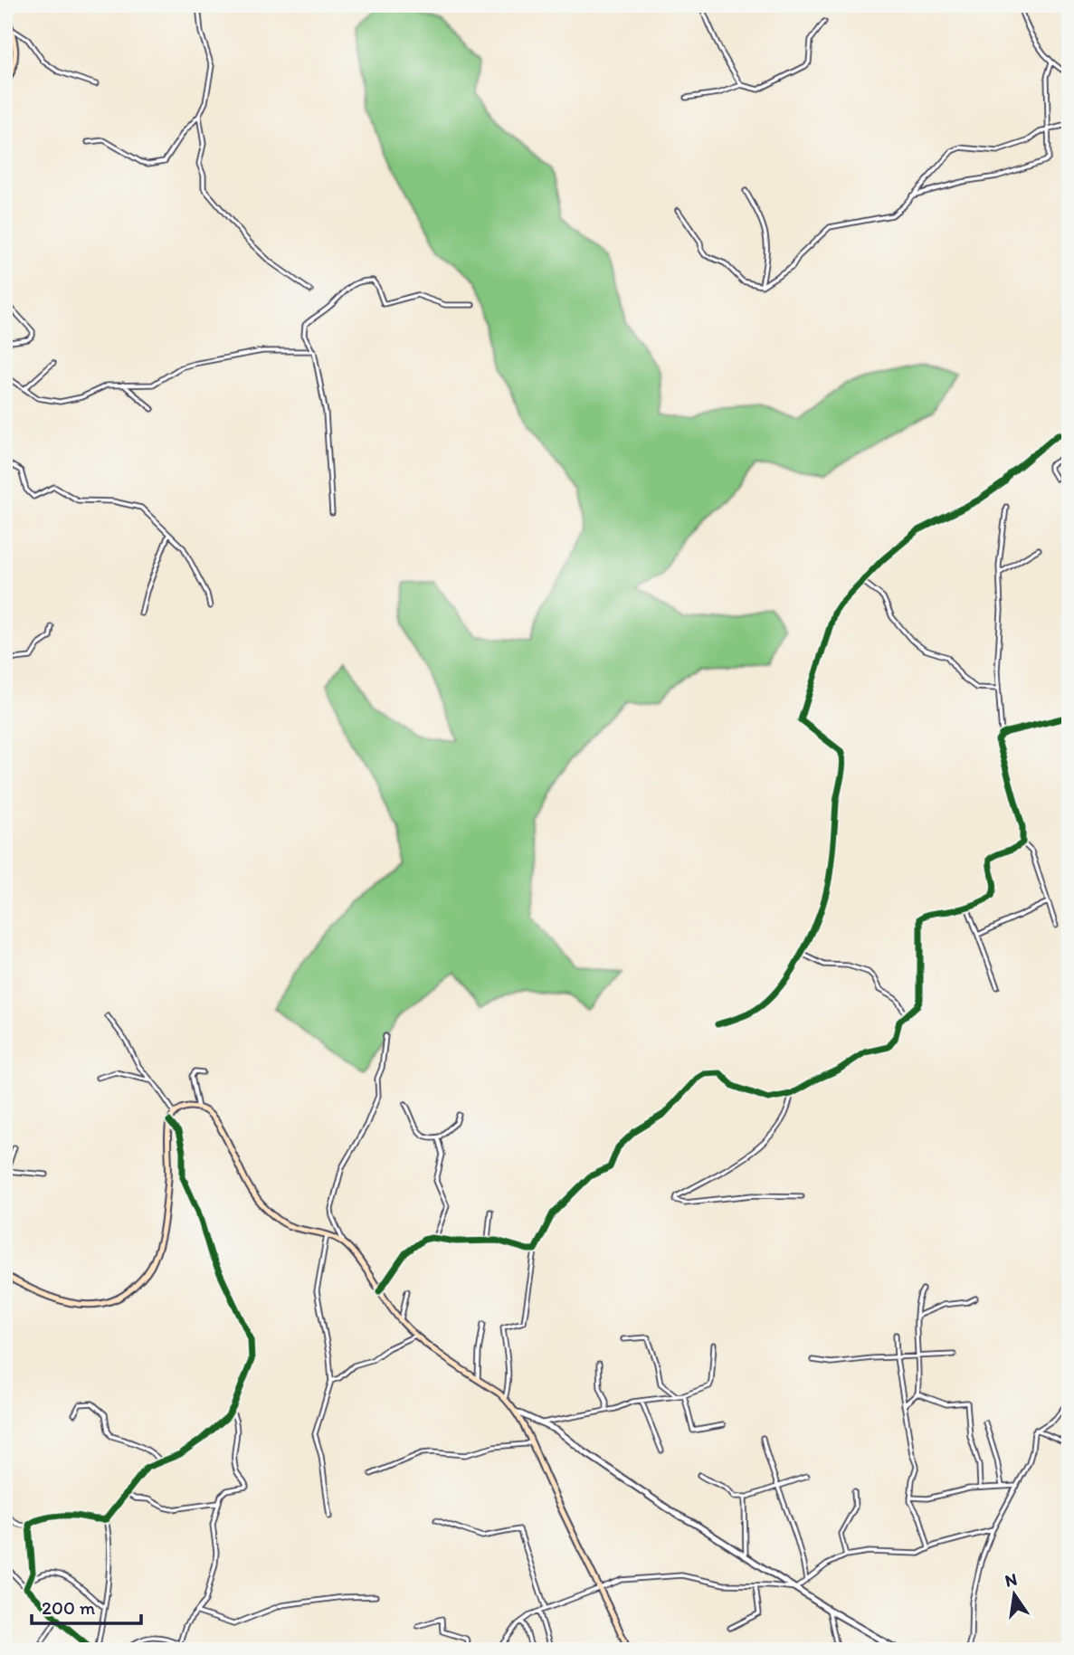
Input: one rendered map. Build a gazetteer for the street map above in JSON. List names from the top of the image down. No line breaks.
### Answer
{"scale_bar":"200 m","north":"top"}
